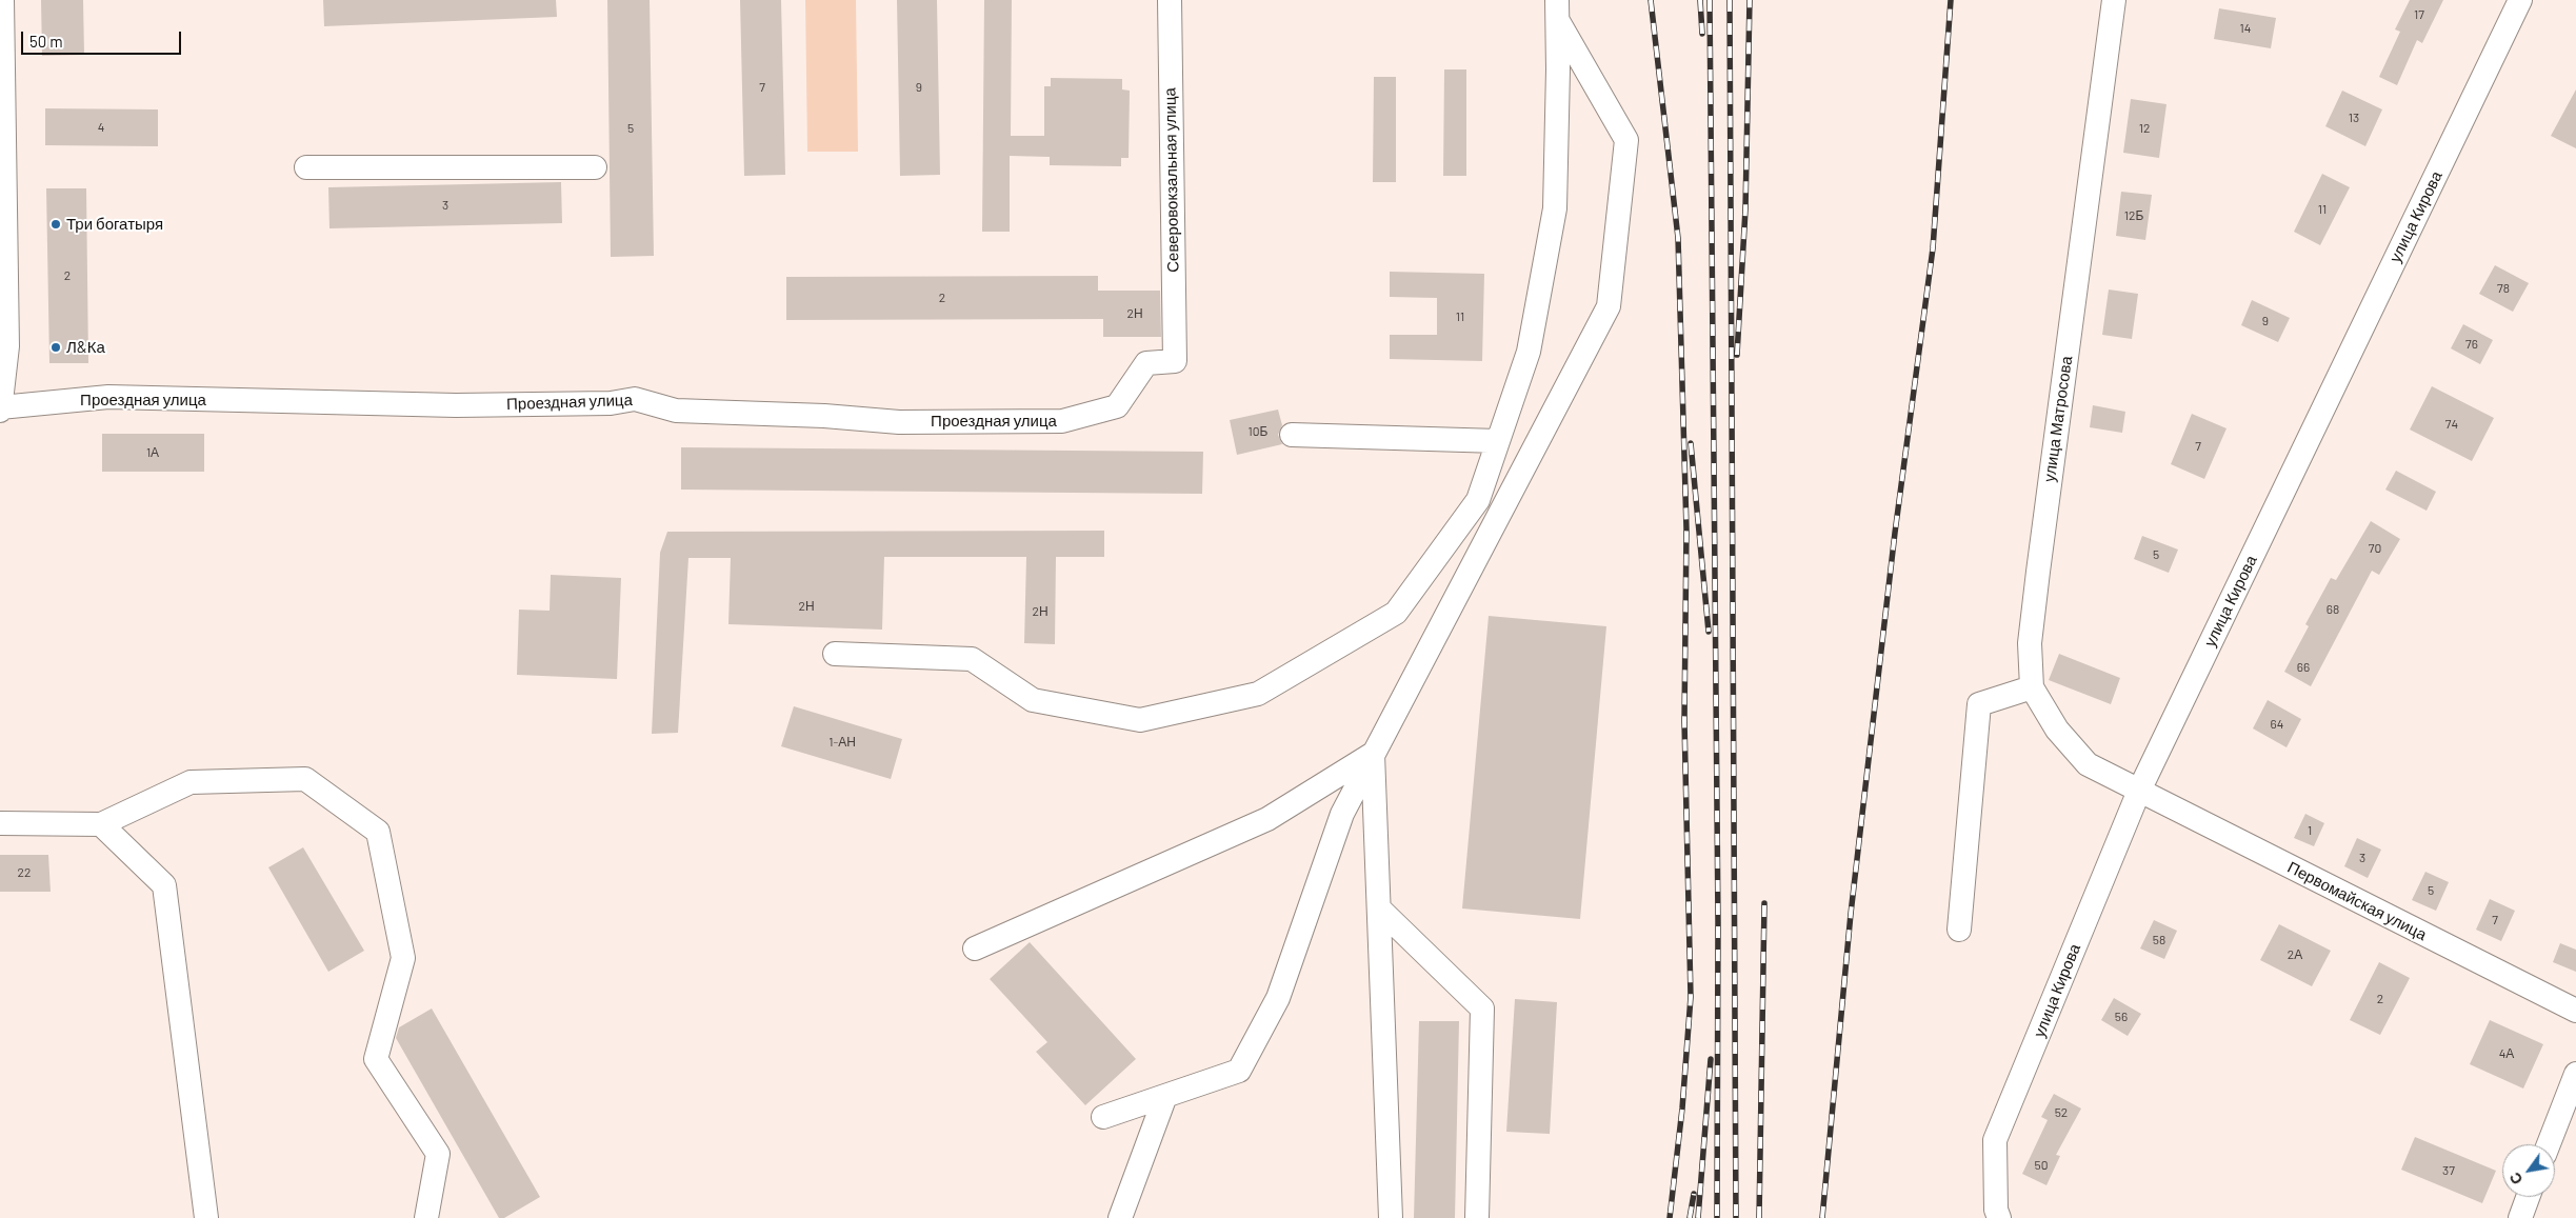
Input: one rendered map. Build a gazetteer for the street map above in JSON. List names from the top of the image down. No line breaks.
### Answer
{"streets":{"street":["Северовокзальная улица","улица Кирова","Проездная улица","улица Матросова","Первомайская улица"]},"crossings":[["Северовокзальная улица","Проездная улица"],["улица Кирова","улица Матросова"],["улица Кирова","Первомайская улица"],["улица Матросова","Первомайская улица"]],"places":["Три богатыря","Л&Ка"],"house_numbers":["17","14","7","9","13","4","5","12","3","11","12Б","2","78","2","2Н","11","9","76","74","10Б","7","1А","70","5","2Н","68","2Н","66","64","1-АН","1","3","22","5","7","58","2А","2","56","4А","52","50","37"],"scale_bar":"50 m","north":"bottom left"}
